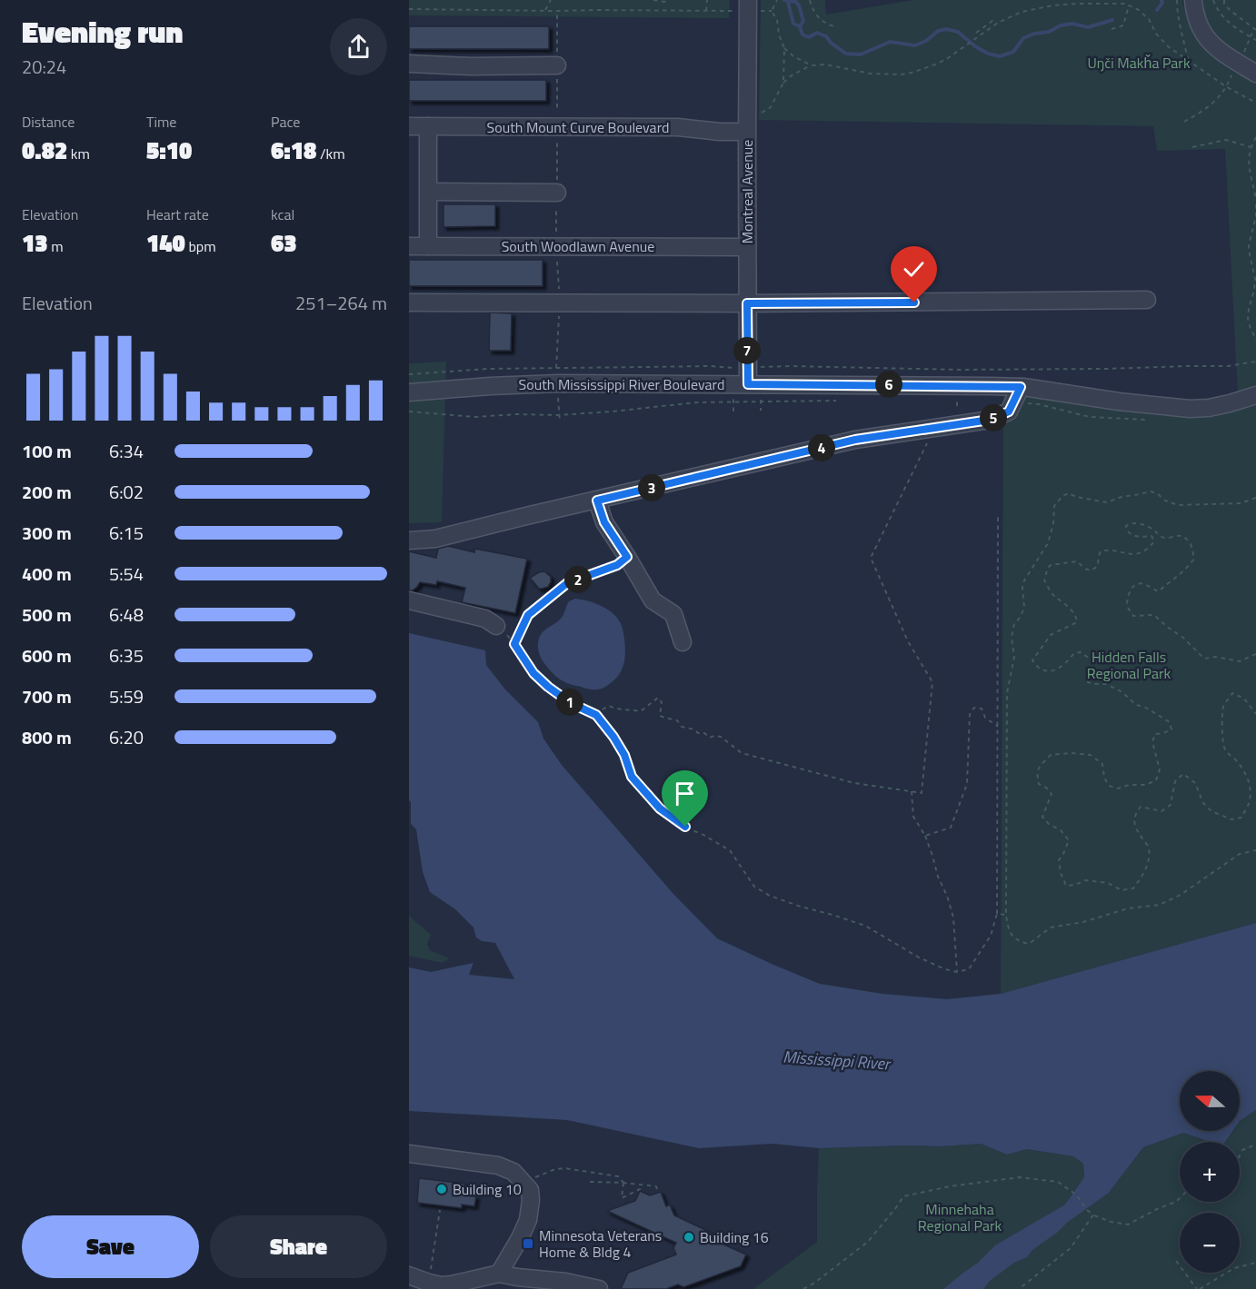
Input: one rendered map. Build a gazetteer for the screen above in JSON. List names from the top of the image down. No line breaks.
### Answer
{"streets":{"street":["South Mount Curve Boulevard","Montreal Avenue","South Woodlawn Avenue","South Mississippi River Boulevard"]},"crossings":[["South Mount Curve Boulevard","Montreal Avenue"],["Montreal Avenue","South Woodlawn Avenue"],["Montreal Avenue","South Mississippi River Boulevard"]],"water":["Mississippi River"],"parks":["Uŋči Makȟa Park","Hidden Falls Regional Park","Minnehaha Regional Park"],"places":{"other":["Building 10","Building 16"],"transit":["Minnesota Veterans Home & Bldg 4"]},"north":"left","page":{"heading":["Evening run","20:24"],"stats":[["Distance","0.82 km"],["Time","5:10"],["Pace","6:18 /km"],["Elevation","13 m"],["Heart rate","140 bpm"],["kcal","63"]],"chart":["Elevation","251–264 m"],"pins":["7","6","5","4","3","2","1"],"list":[{"name":"100 m","note":"6:34"},{"name":"200 m","note":"6:02"},{"name":"300 m","note":"6:15"},{"name":"400 m","note":"5:54"},{"name":"500 m","note":"6:48"},{"name":"600 m","note":"6:35"},{"name":"700 m","note":"5:59"},{"name":"800 m","note":"6:20"}],"map_buttons":["+","−"],"buttons":["Save","Share"]}}
